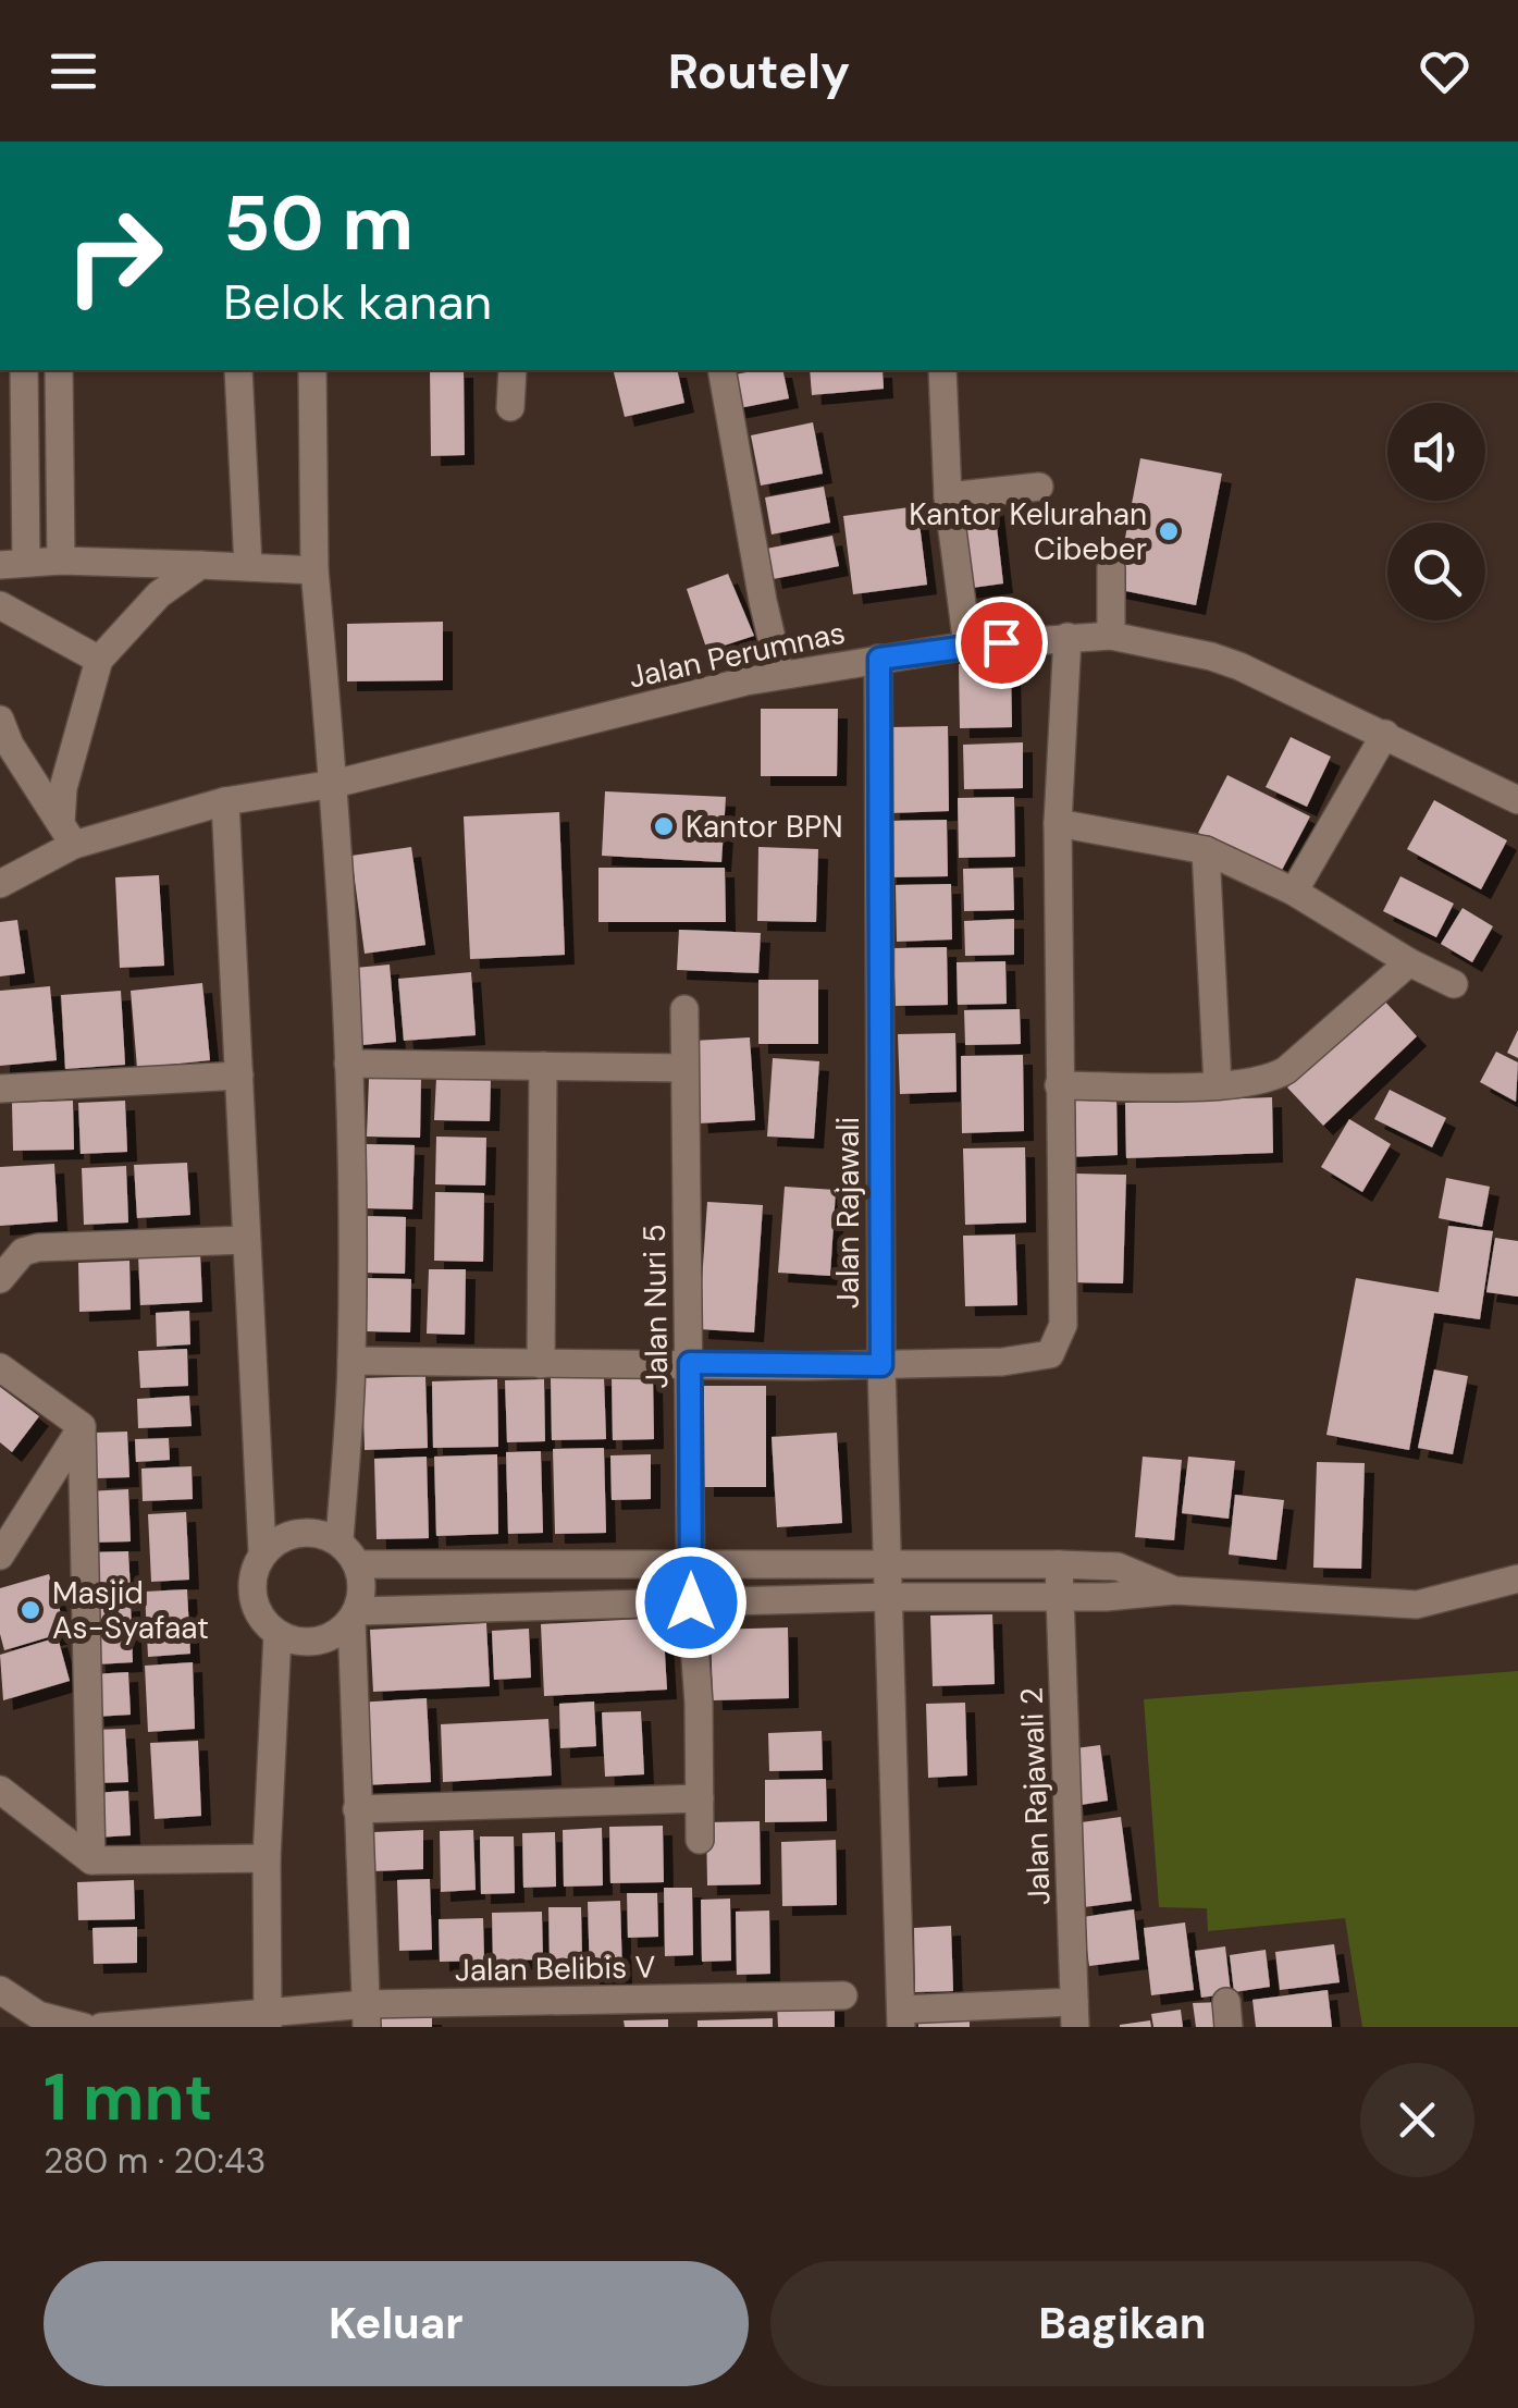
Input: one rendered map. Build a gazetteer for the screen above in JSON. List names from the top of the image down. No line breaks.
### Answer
{"streets":{"street":["Jalan Perumnas","Jalan Rajawali","Jalan Nuri 5","Jalan Rajawali 2","Jalan Belibis V"]},"crossings":[["Jalan Perumnas","Jalan Rajawali"]],"places":["Kantor Kelurahan Cibeber","Kantor BPN","Masjid As-Syafaat"],"page":{"header":"Routely","turn":["50 m","Belok kanan"],"heading":["1 mnt","280 m · 20:43"],"buttons":["Keluar","Bagikan"]}}
